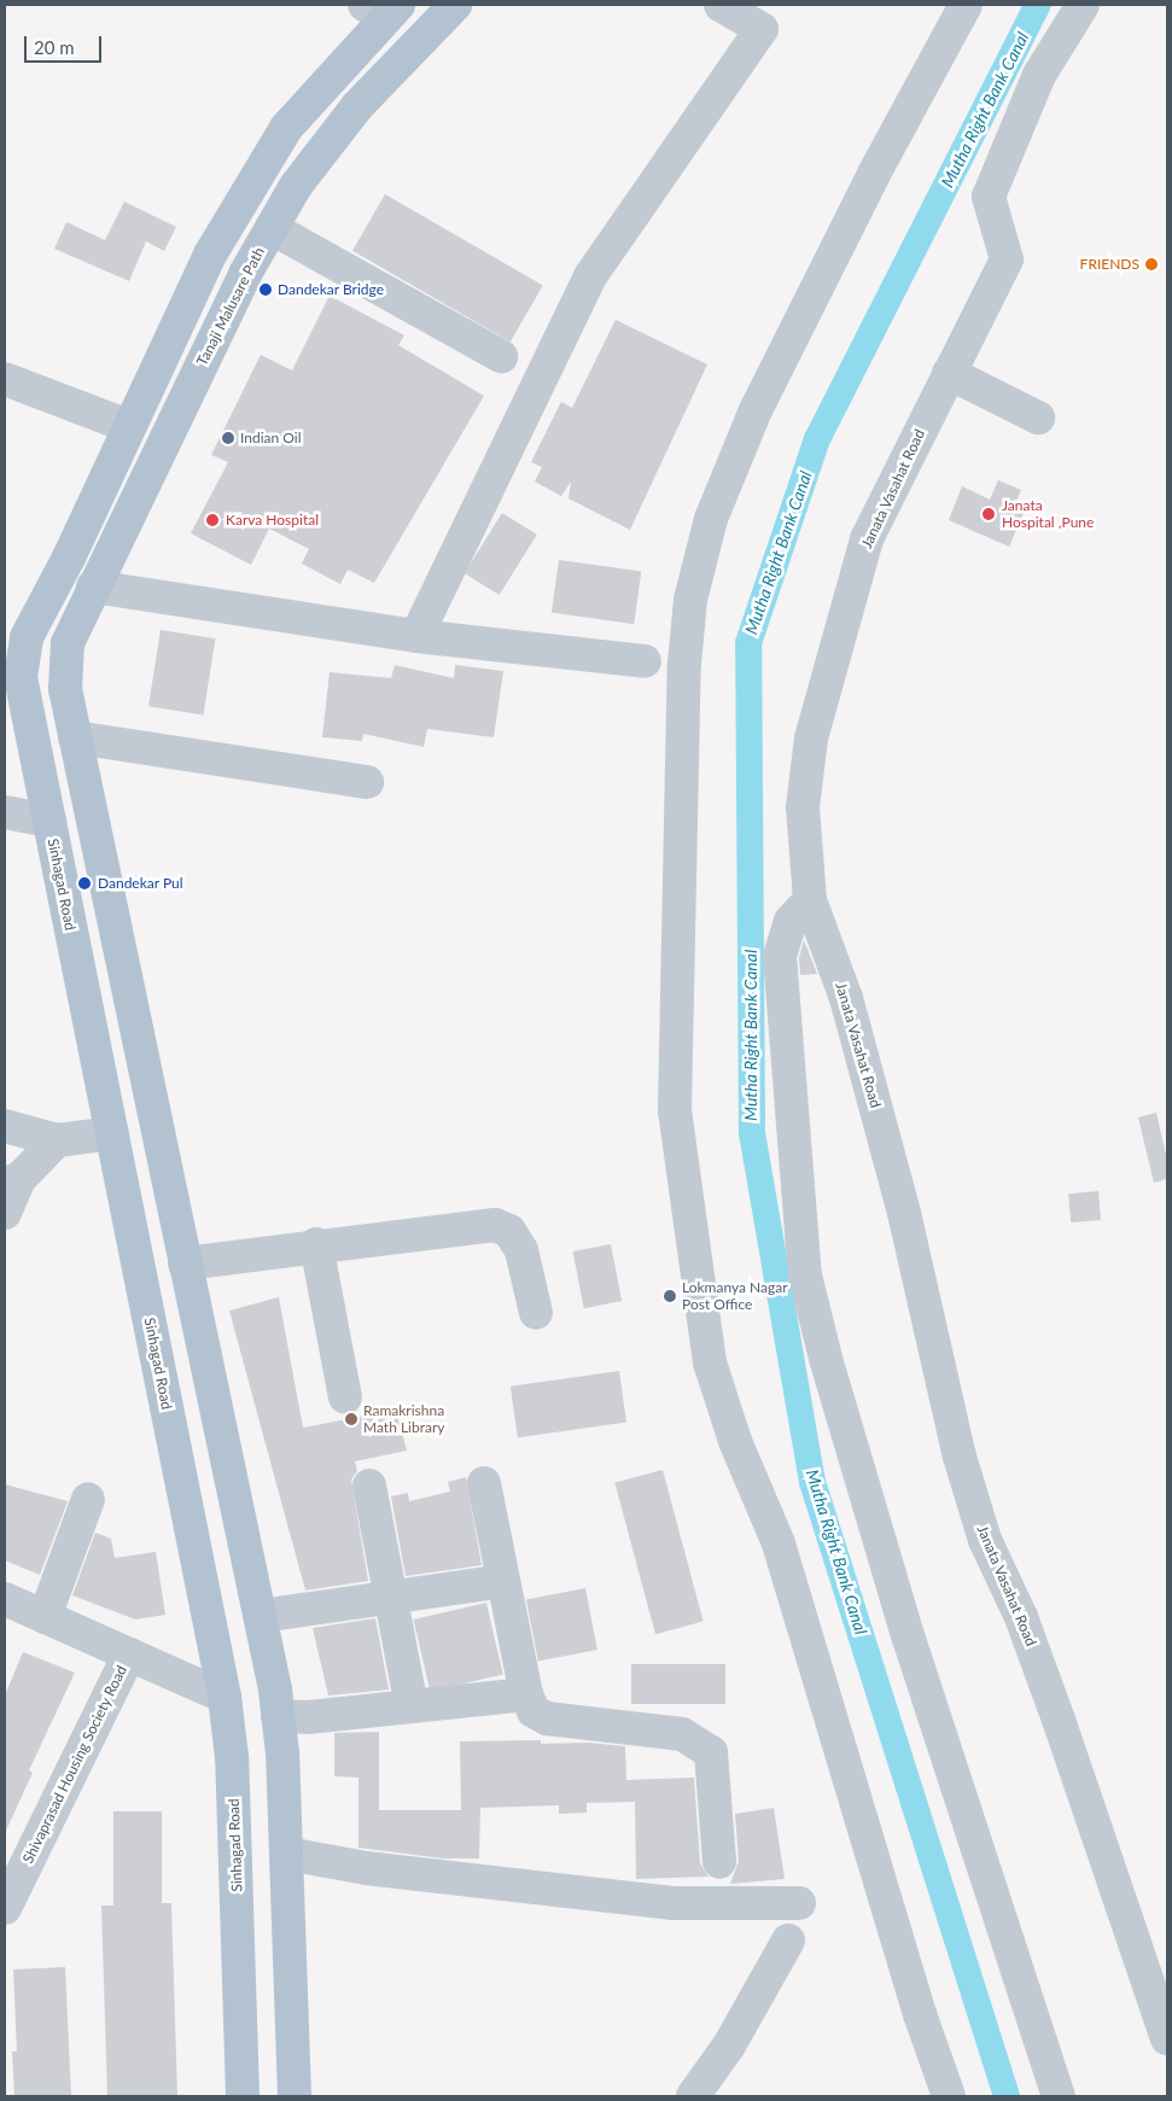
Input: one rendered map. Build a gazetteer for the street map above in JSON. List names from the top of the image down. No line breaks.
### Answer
{"streets":{"main road":["Tanaji Malusare Path","Sinhagad Road"],"street":["Janata Vasahat Road","Shivaprasad Housing Society Road"]},"crossings":[["Sinhagad Road","Shivaprasad Housing Society Road"]],"water":["Mutha Right Bank Canal"],"places":["FRIENDS","Dandekar Bridge","Indian Oil","Janata Hospital ,Pune","Karva Hospital","Dandekar Pul","Lokmanya Nagar Post Office","Ramakrishna Math Library"],"scale_bar":"20 m"}
